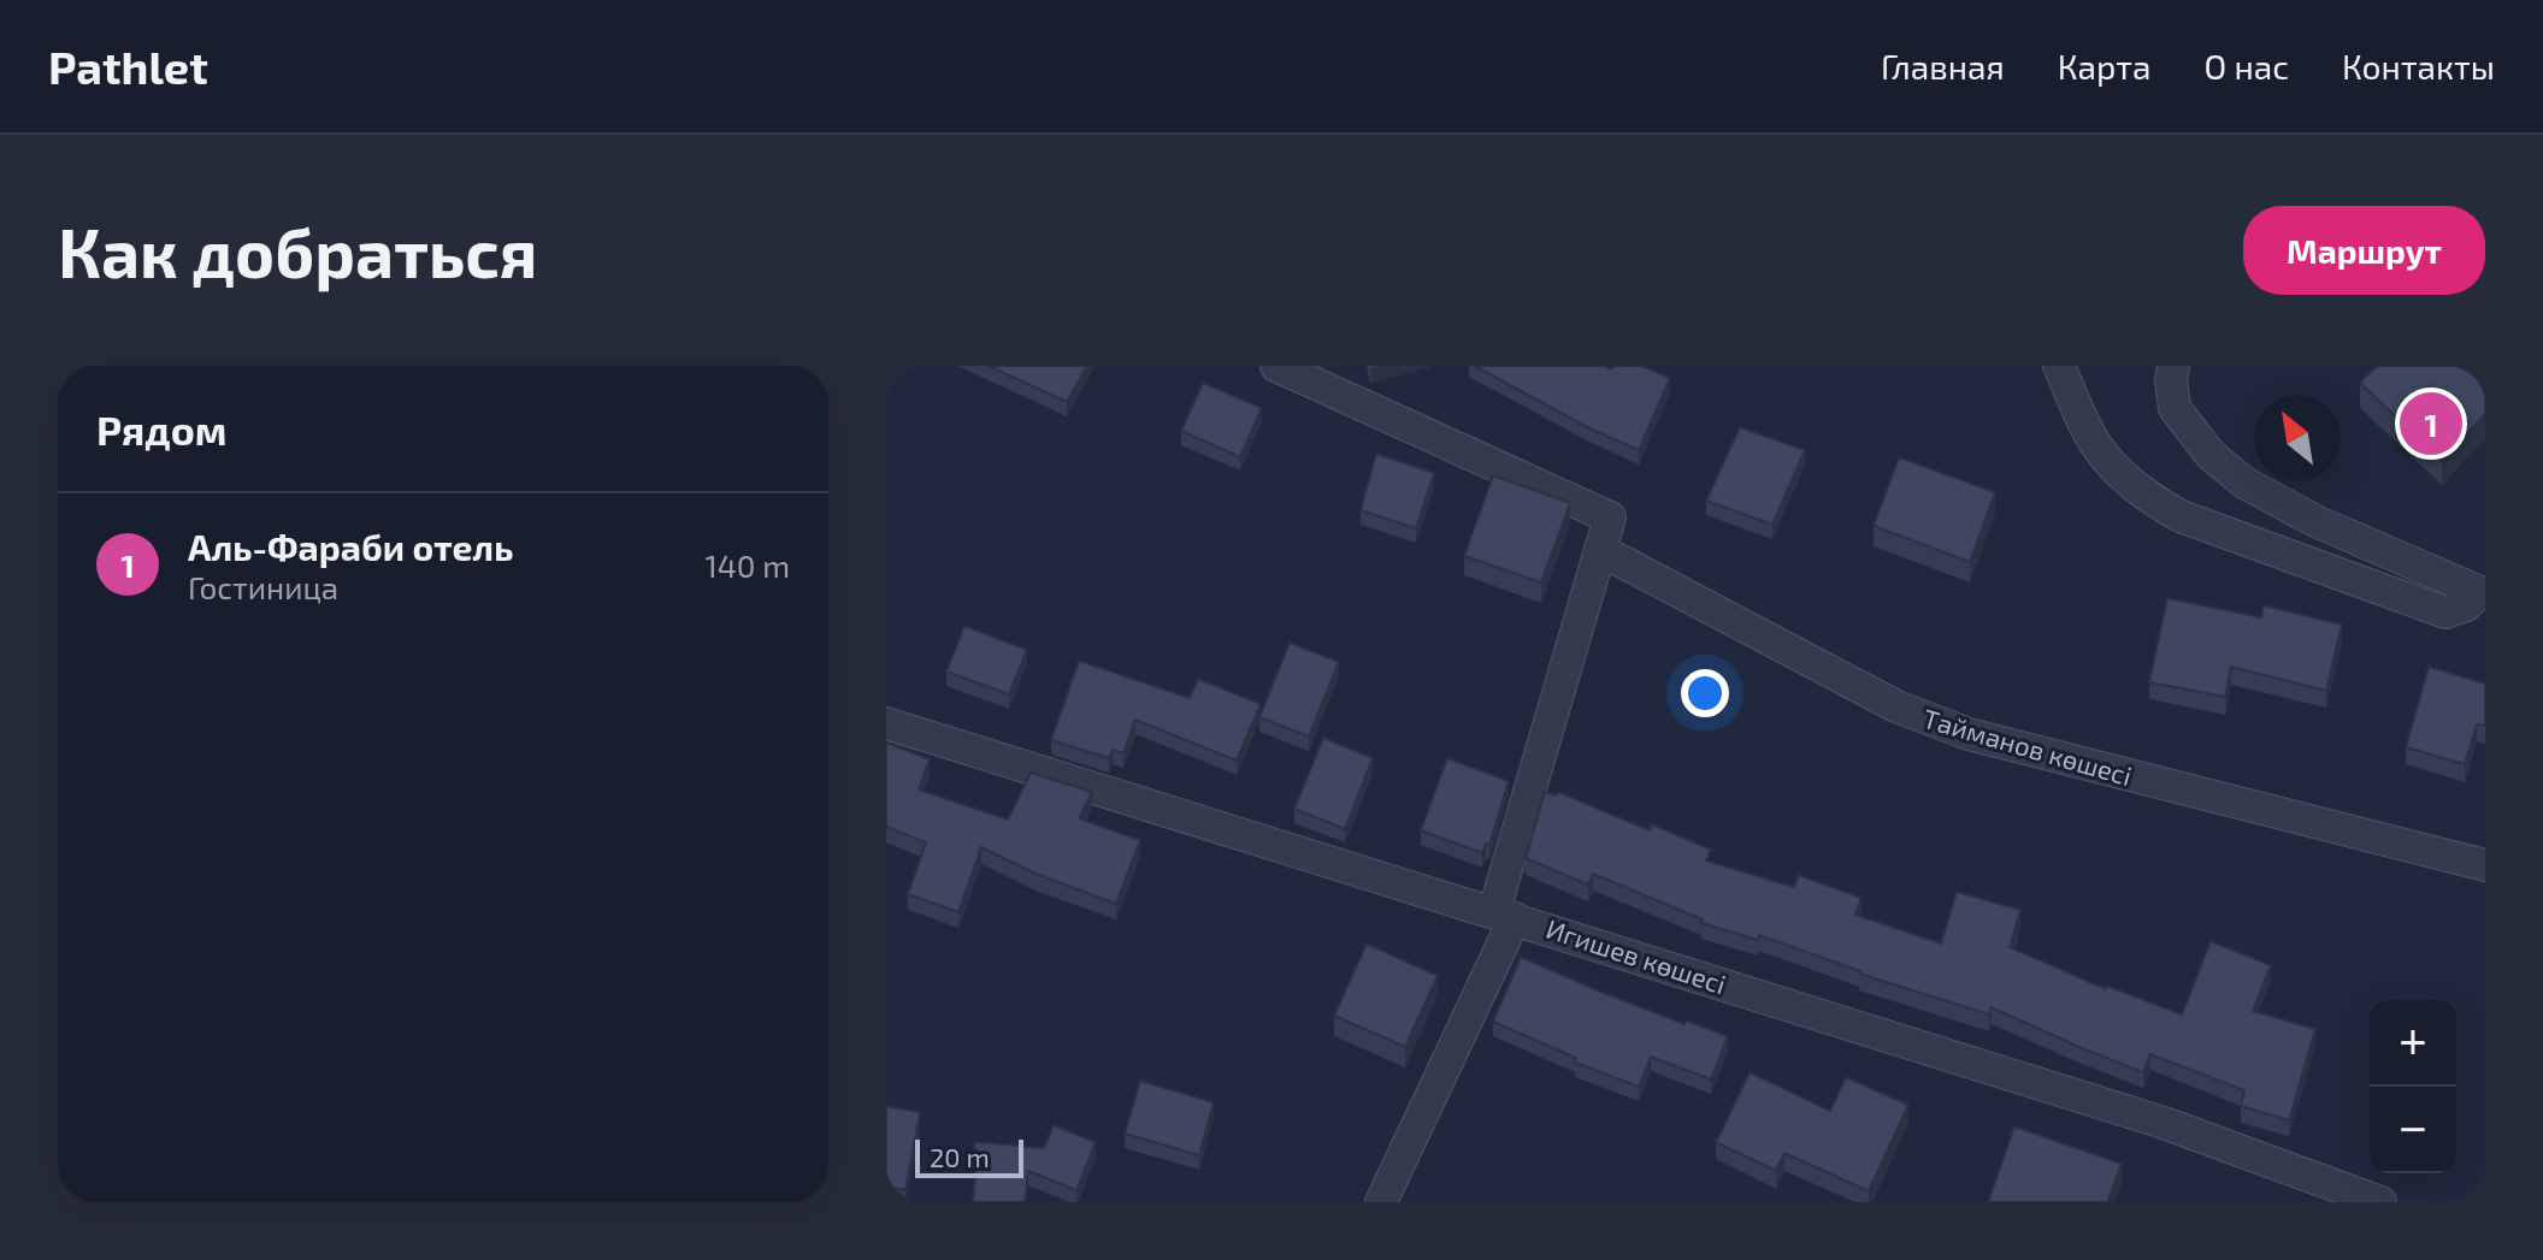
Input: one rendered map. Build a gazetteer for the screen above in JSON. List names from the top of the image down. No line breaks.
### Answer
{"streets":{"street":["Тайманов көшесі","Игишев көшесі"]},"scale_bar":"20 m","north":"top left","page":{"header":"Pathlet","nav":["Главная","Карта","О нас","Контакты"],"buttons":"Маршрут","title":"Как добраться","heading":"Рядом","pins":"1","list":[{"mark":"1","name":"Аль-Фараби отель","note":"Гостиница","value":"140 m"}],"map_buttons":["+","−"],"scale":"20 m"}}
